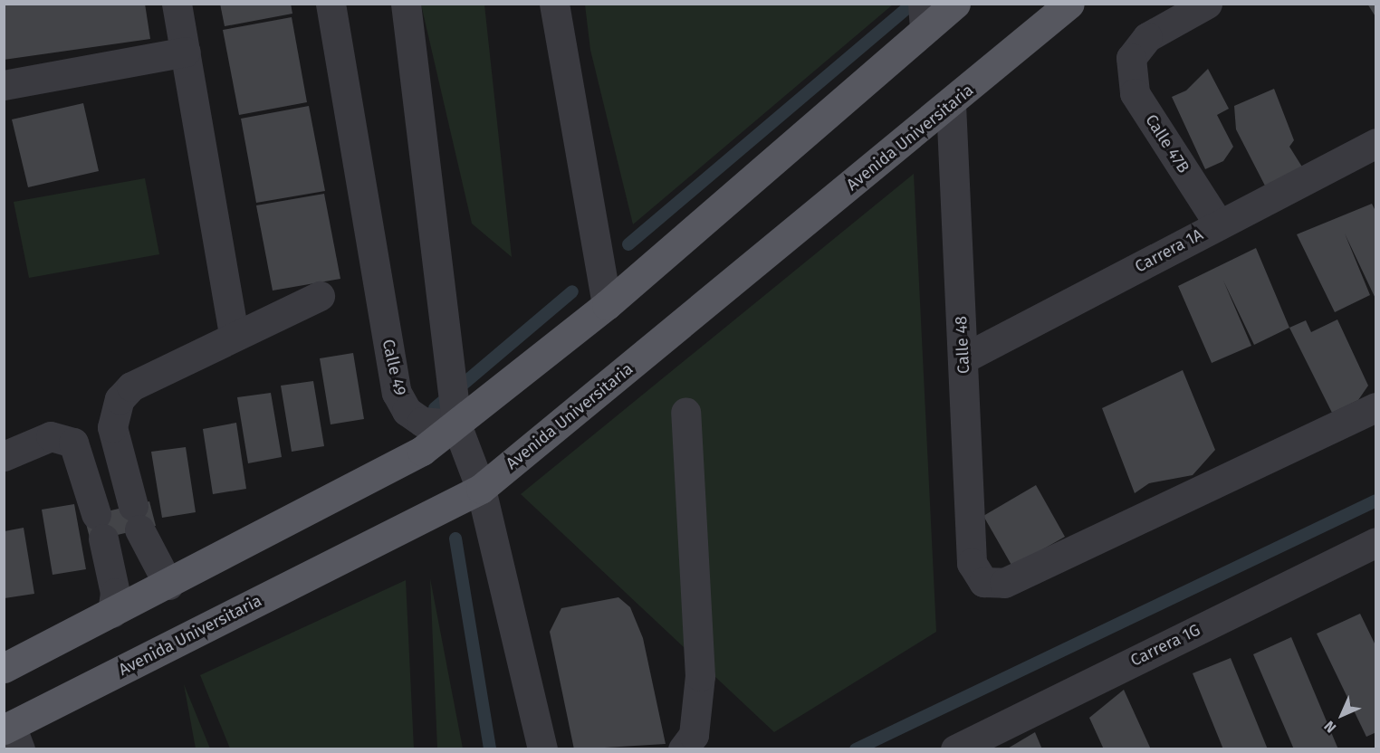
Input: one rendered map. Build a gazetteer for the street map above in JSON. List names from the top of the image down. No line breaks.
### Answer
{"streets":{"main road":["Avenida Universitaria"],"street":["Calle 47B","Carrera 1A","Calle 48","Calle 49","Carrera 1G"]},"crossings":[["Avenida Universitaria","Calle 48"],["Calle 47B","Carrera 1A"],["Carrera 1A","Calle 48"]],"north":"bottom left"}
